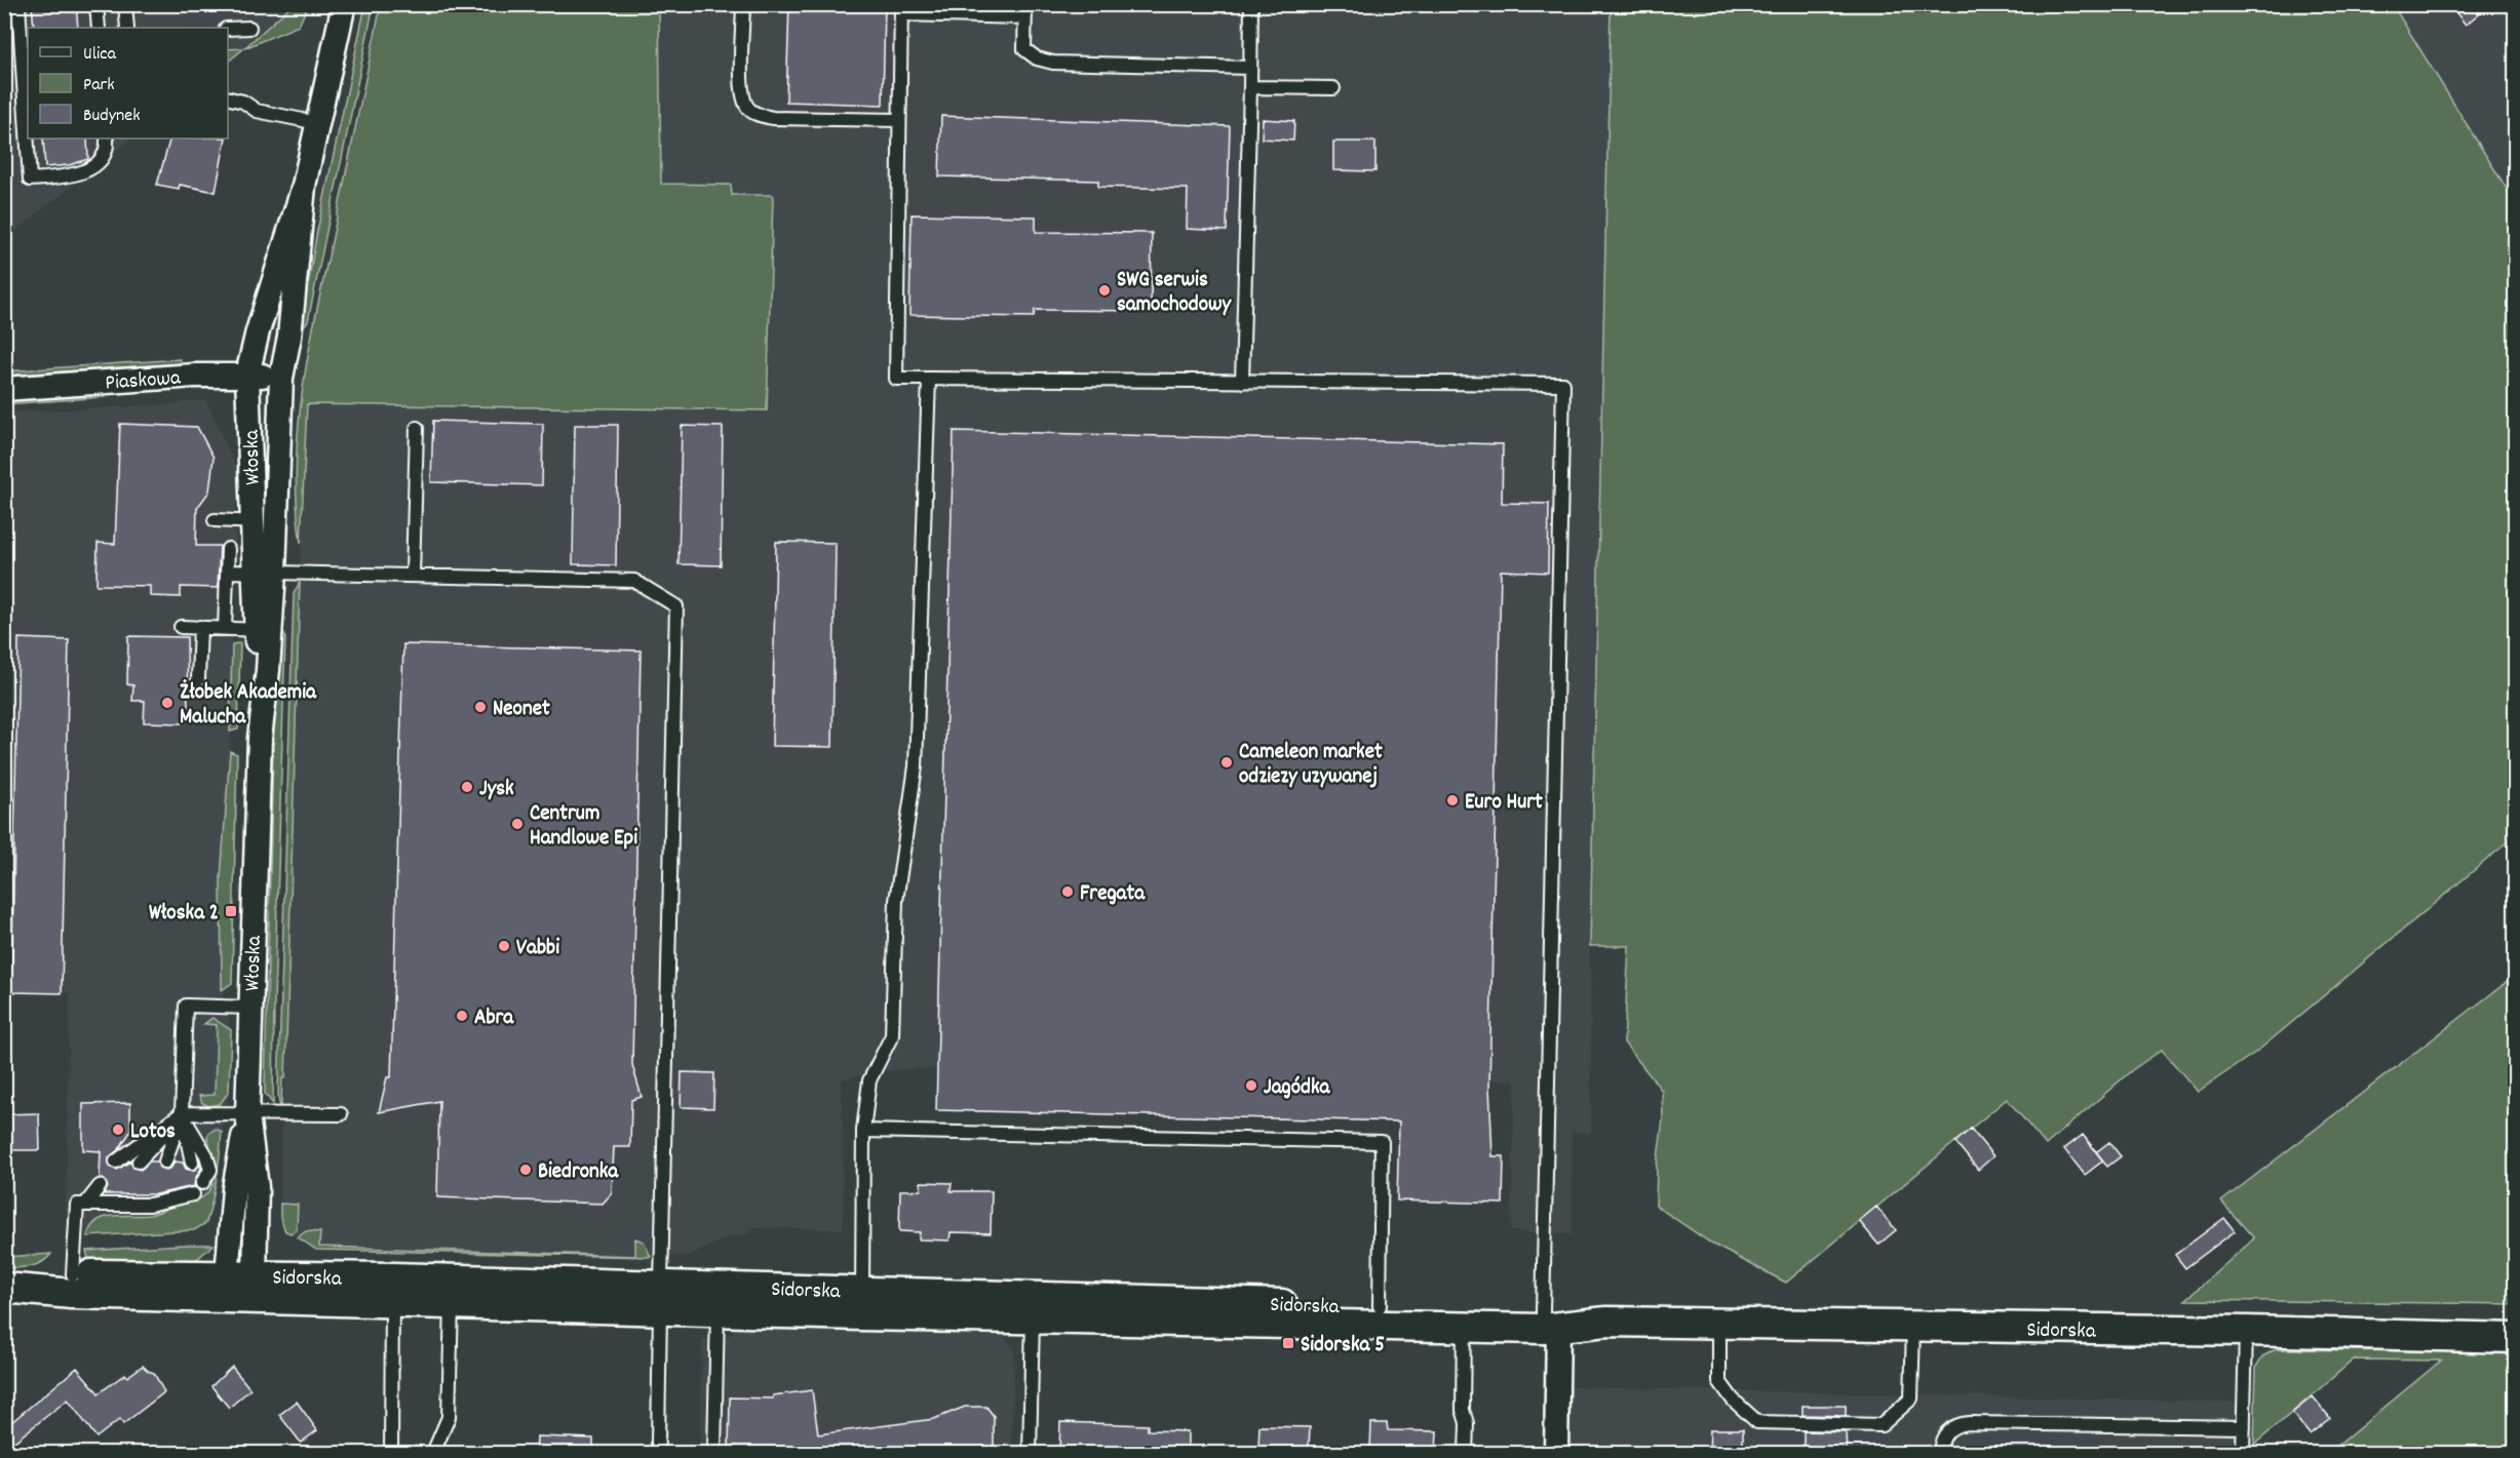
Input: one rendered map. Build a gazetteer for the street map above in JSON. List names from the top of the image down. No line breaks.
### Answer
{"streets":{"street":["Piaskowa","Włoska","Sidorska"]},"crossings":[["Piaskowa","Włoska"],["Włoska","Sidorska"]],"places":{"other":["SWG serwis samochodowy","Żłobek Akademia Malucha","Neonet","Cameleon market odziezy uzywanej","Jysk","Euro Hurt","Centrum Handlowe Epi","Fregata","Vabbi","Abra","Jagódka","Lotos","Biedronka"],"transit":["Włoska 2","Sidorska 5"]},"legend":["Ulica","Park","Budynek"]}
